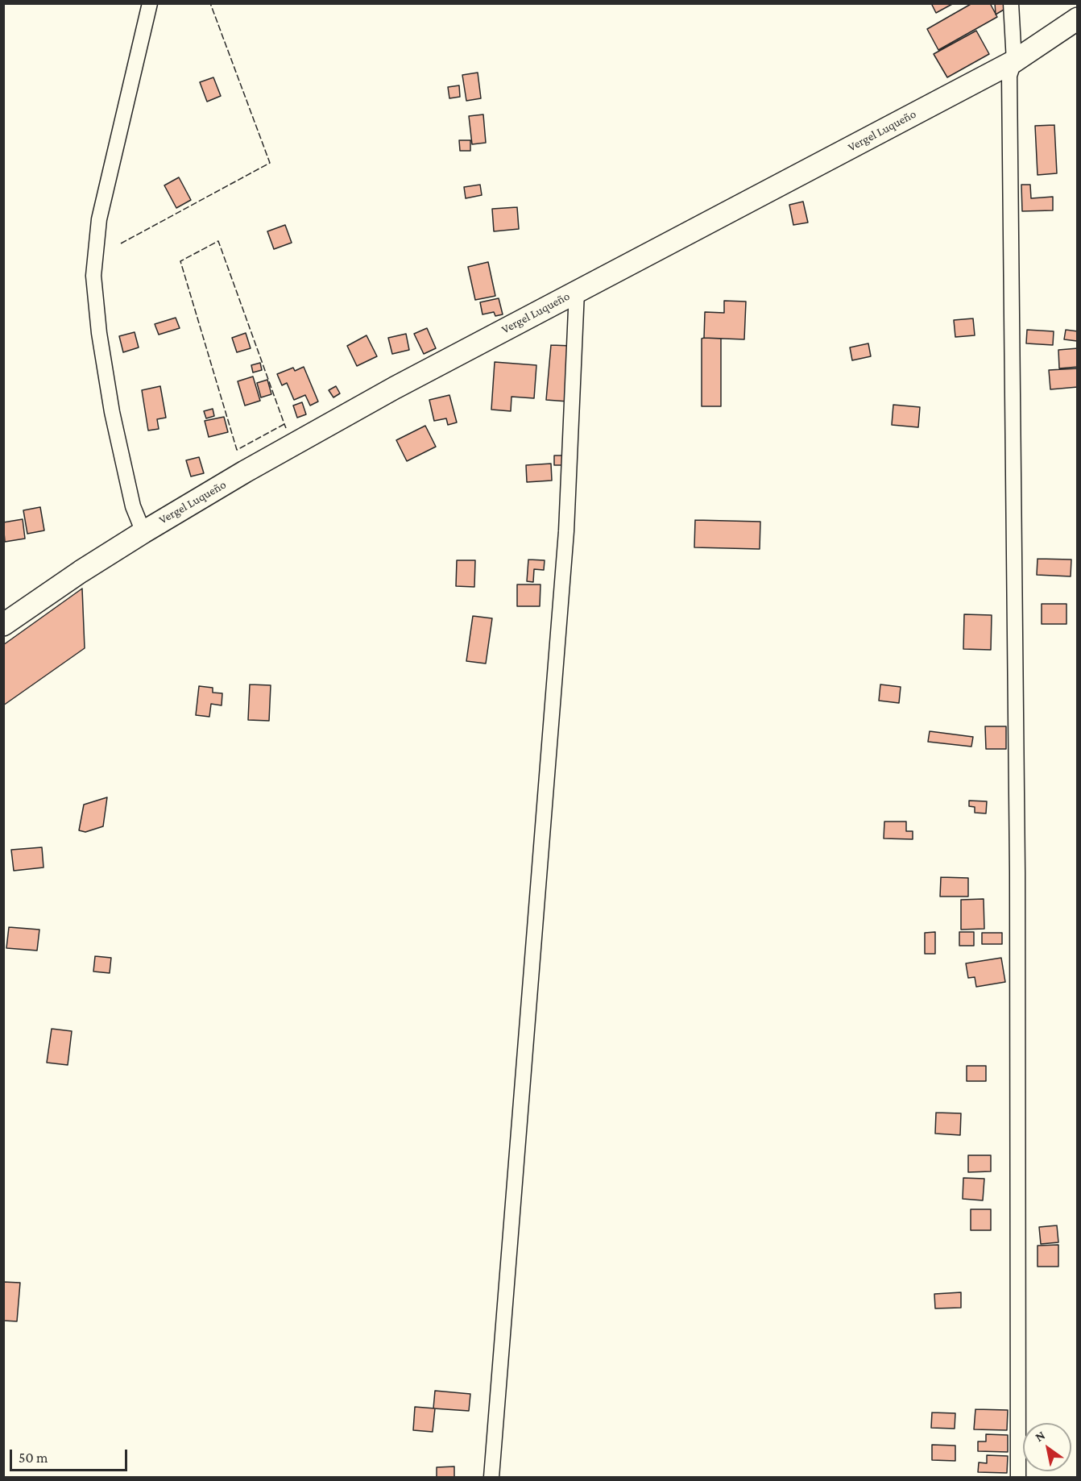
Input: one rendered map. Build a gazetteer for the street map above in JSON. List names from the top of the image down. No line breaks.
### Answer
{"streets":{"main road":["Vergel Luqueño"]},"scale_bar":"50 m","north":"top left"}
